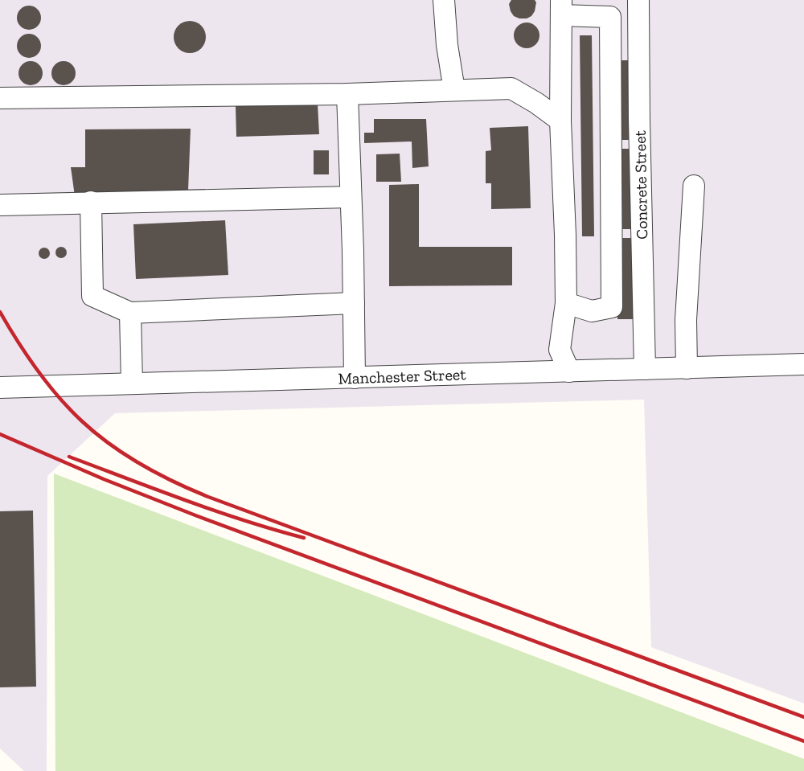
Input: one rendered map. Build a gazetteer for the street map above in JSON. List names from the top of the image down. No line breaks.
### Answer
{"streets":{"street":["Concrete Street","Manchester Street"]},"crossings":[["Concrete Street","Manchester Street"]]}
